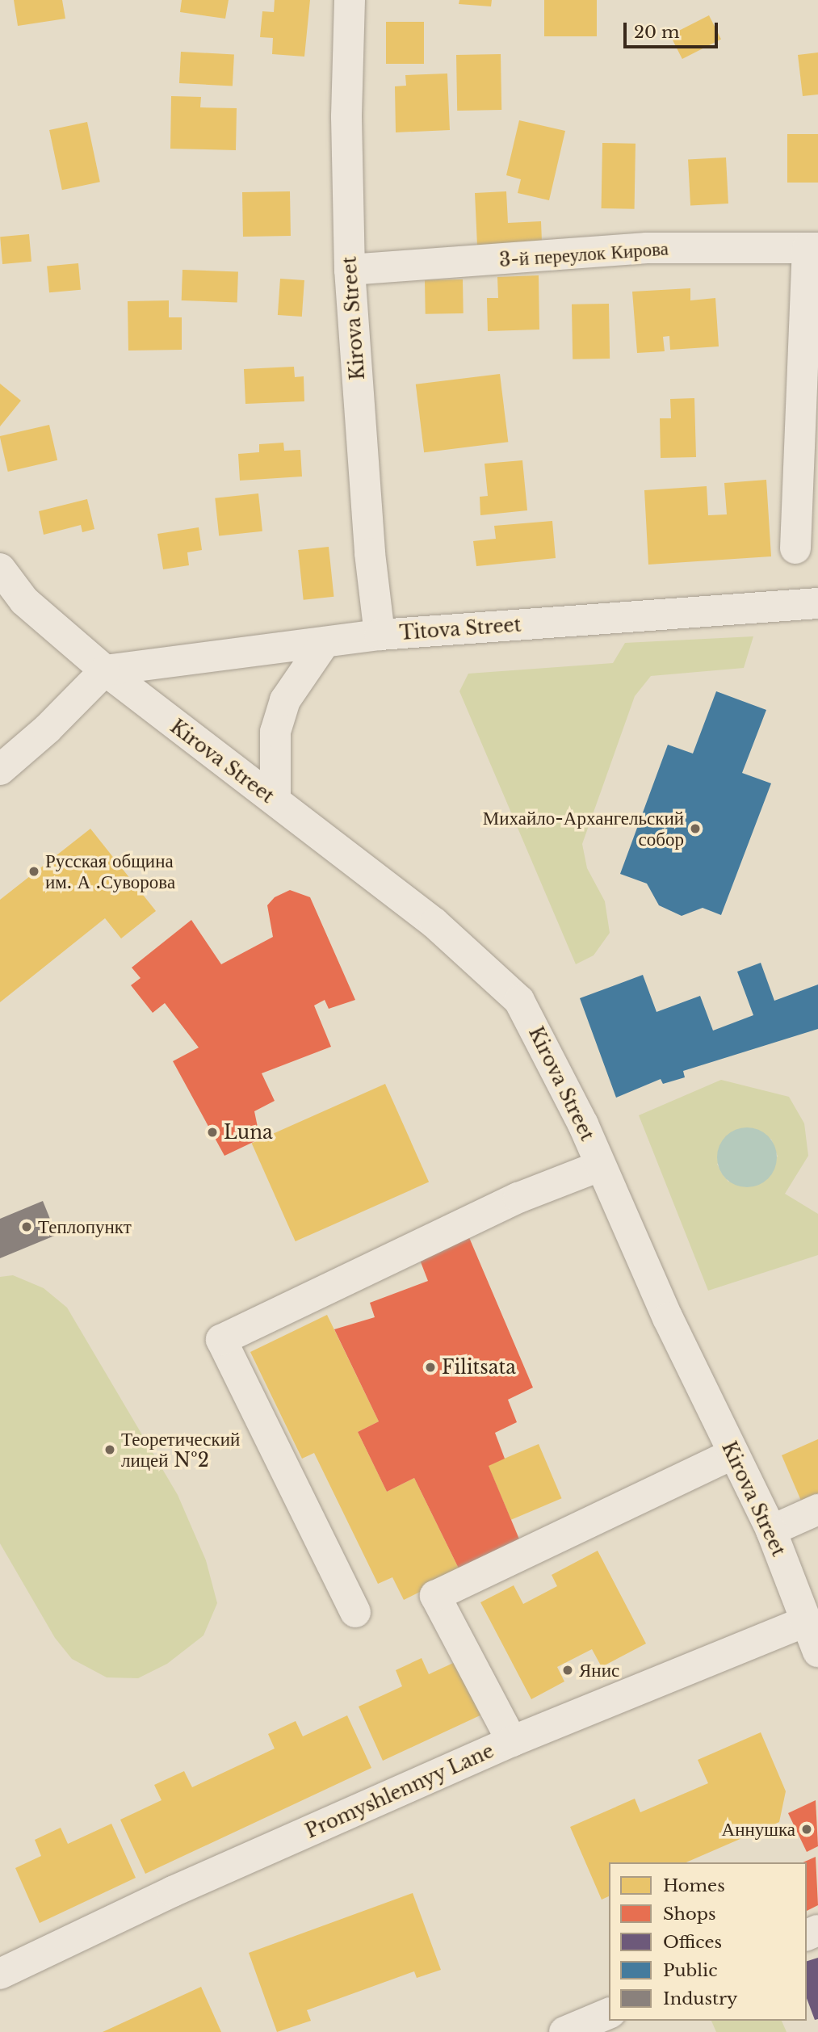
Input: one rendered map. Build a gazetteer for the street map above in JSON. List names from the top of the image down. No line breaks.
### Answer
{"streets":{"street":["3-й переулок Кирова","Kirova Street","Titova Street","Promyshlennyy Lane"]},"crossings":[["3-й переулок Кирова","Kirova Street"],["Kirova Street","Titova Street"],["Kirova Street","Promyshlennyy Lane"]],"places":["Михайло-Архангельский собор","Русская община им. А .Суворова","Luna","Теплопункт","Filitsata","Теоретический лицей №2","Янис","Аннушка"],"legend":["Homes","Shops","Offices","Public","Industry"],"scale_bar":"20 m"}
